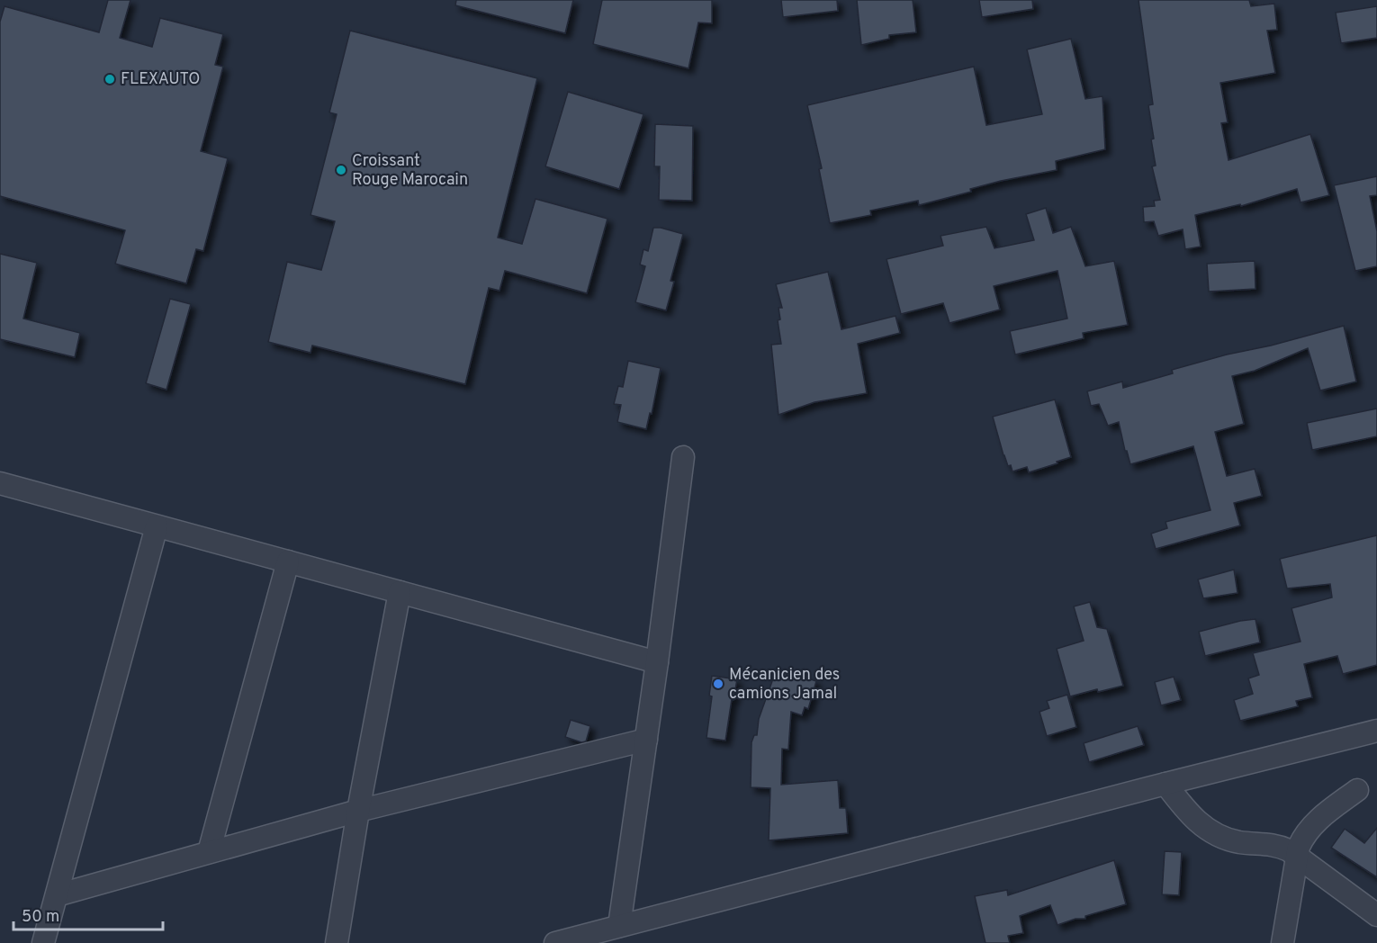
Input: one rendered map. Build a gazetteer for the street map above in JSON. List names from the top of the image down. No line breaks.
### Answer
{"places":["FLEXAUTO","Croissant Rouge Marocain","Mécanicien des camions Jamal"],"scale_bar":"50 m"}
